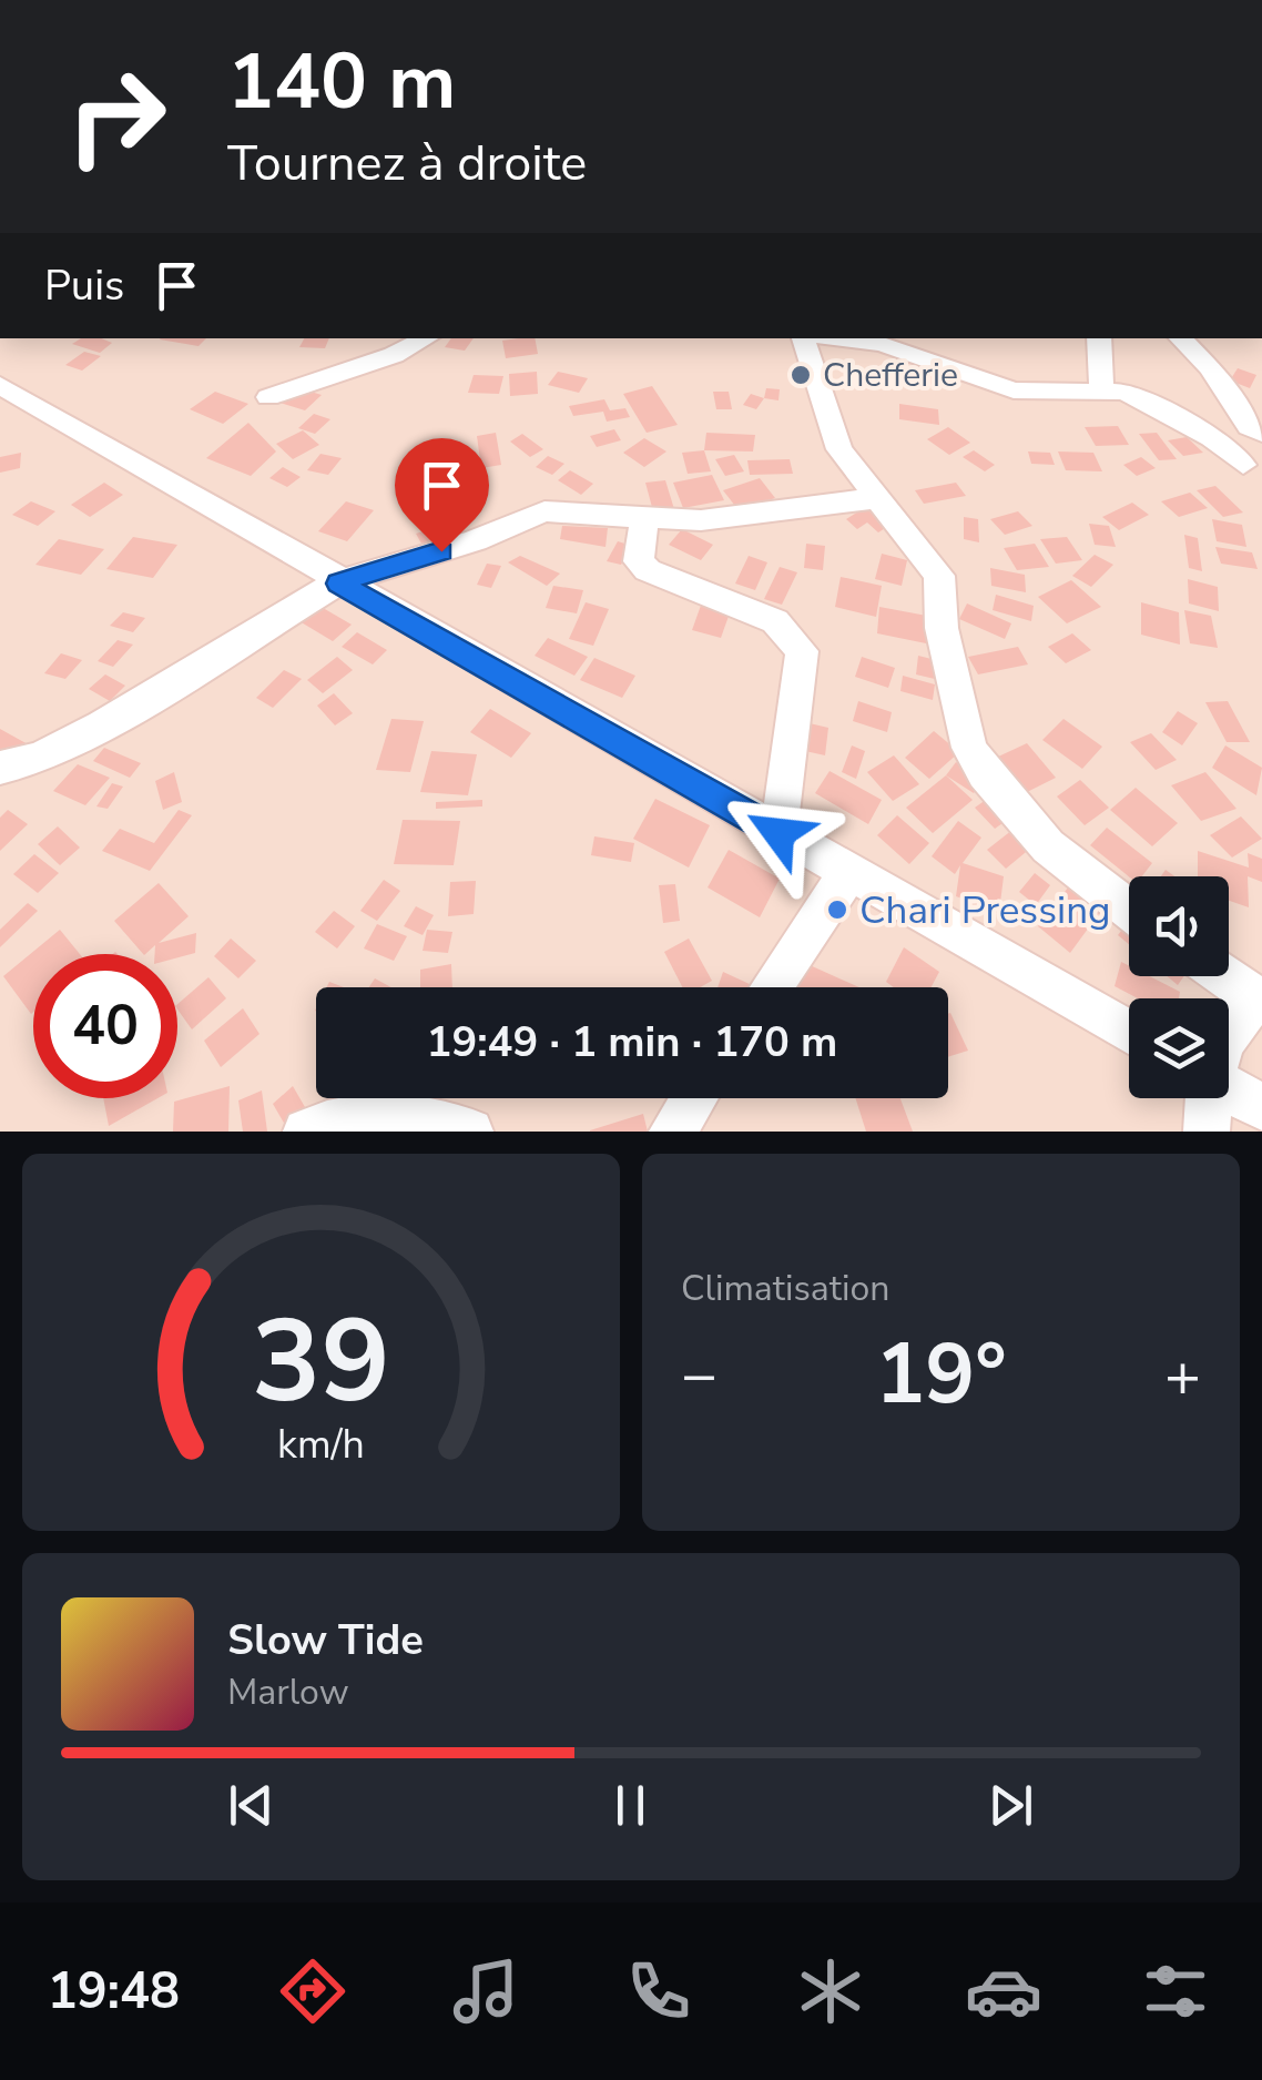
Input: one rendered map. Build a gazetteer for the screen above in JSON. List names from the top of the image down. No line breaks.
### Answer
{"places":["Chefferie","Chari Pressing"],"page":{"turn":["140 m","Tournez à droite"],"then":"Puis","limit":"40","trip":"19:49 · 1 min · 170 m","tile":"Climatisation","heat":["−","19°","+"],"song":["Slow Tide","Marlow"],"tabs":"19:48","gauge":["39","km/h"]}}
